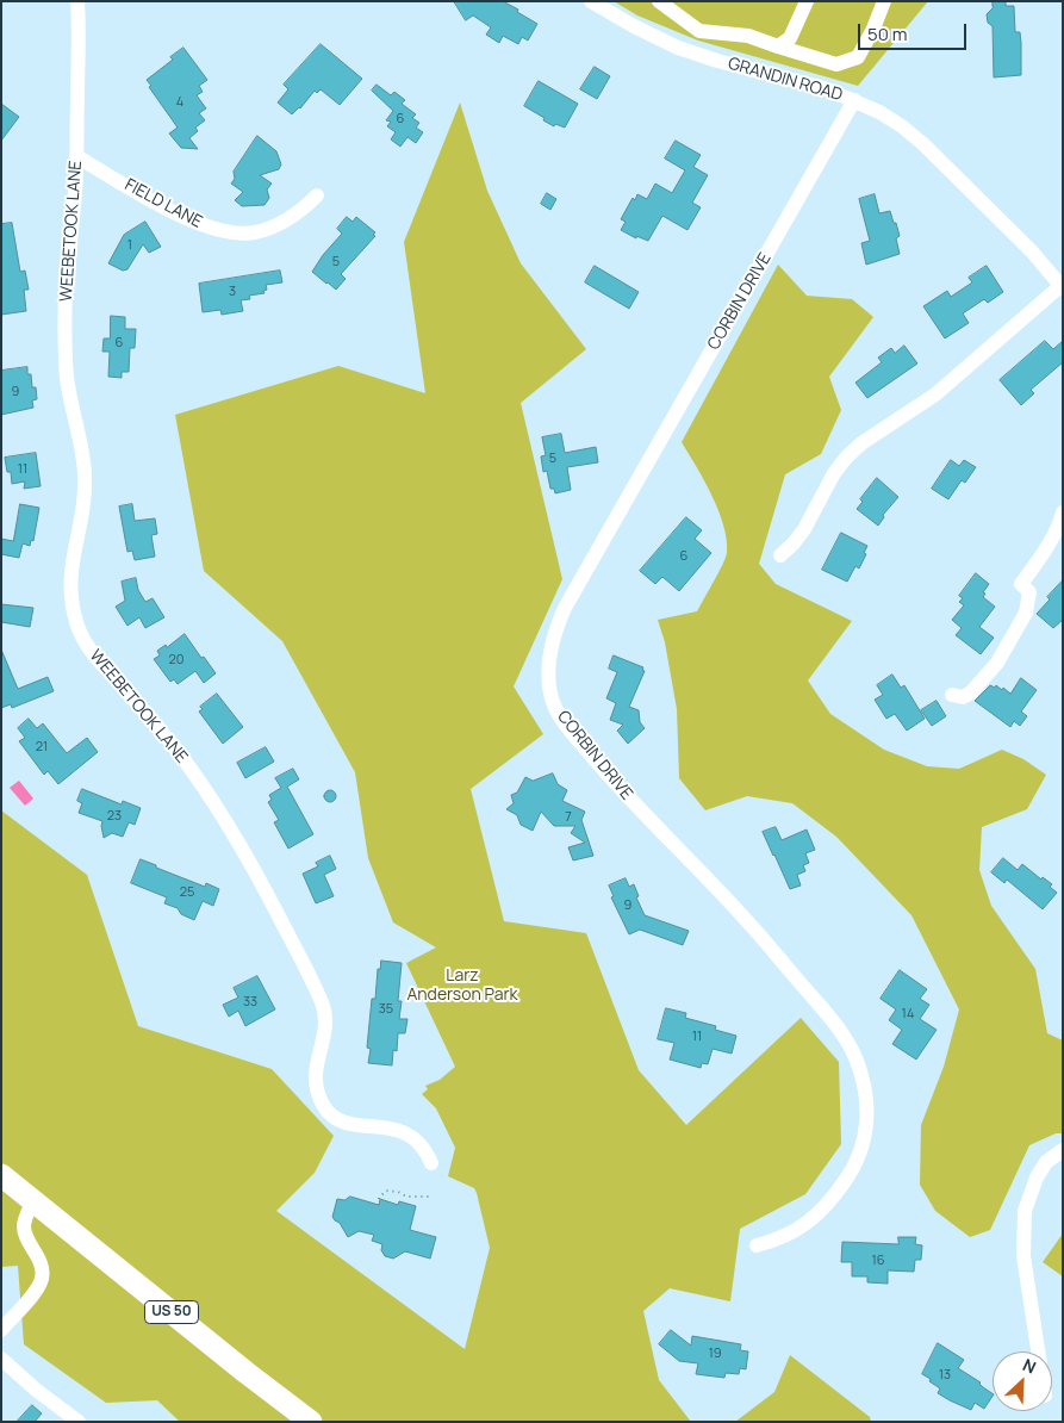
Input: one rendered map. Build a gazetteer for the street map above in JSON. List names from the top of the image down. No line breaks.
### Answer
{"streets":{"highway":["US 50"],"street":["GRANDIN ROAD","FIELD LANE","WEEBETOOK LANE","CORBIN DRIVE"]},"crossings":[["GRANDIN ROAD","CORBIN DRIVE"],["FIELD LANE","WEEBETOOK LANE"]],"parks":["Larz Anderson Park"],"house_numbers":["4","6","1","5","3","6","9","5","11","6","20","21","23","7","25","9","33","35","14","11","16","19","13"],"scale_bar":"50 m","north":"top right"}
